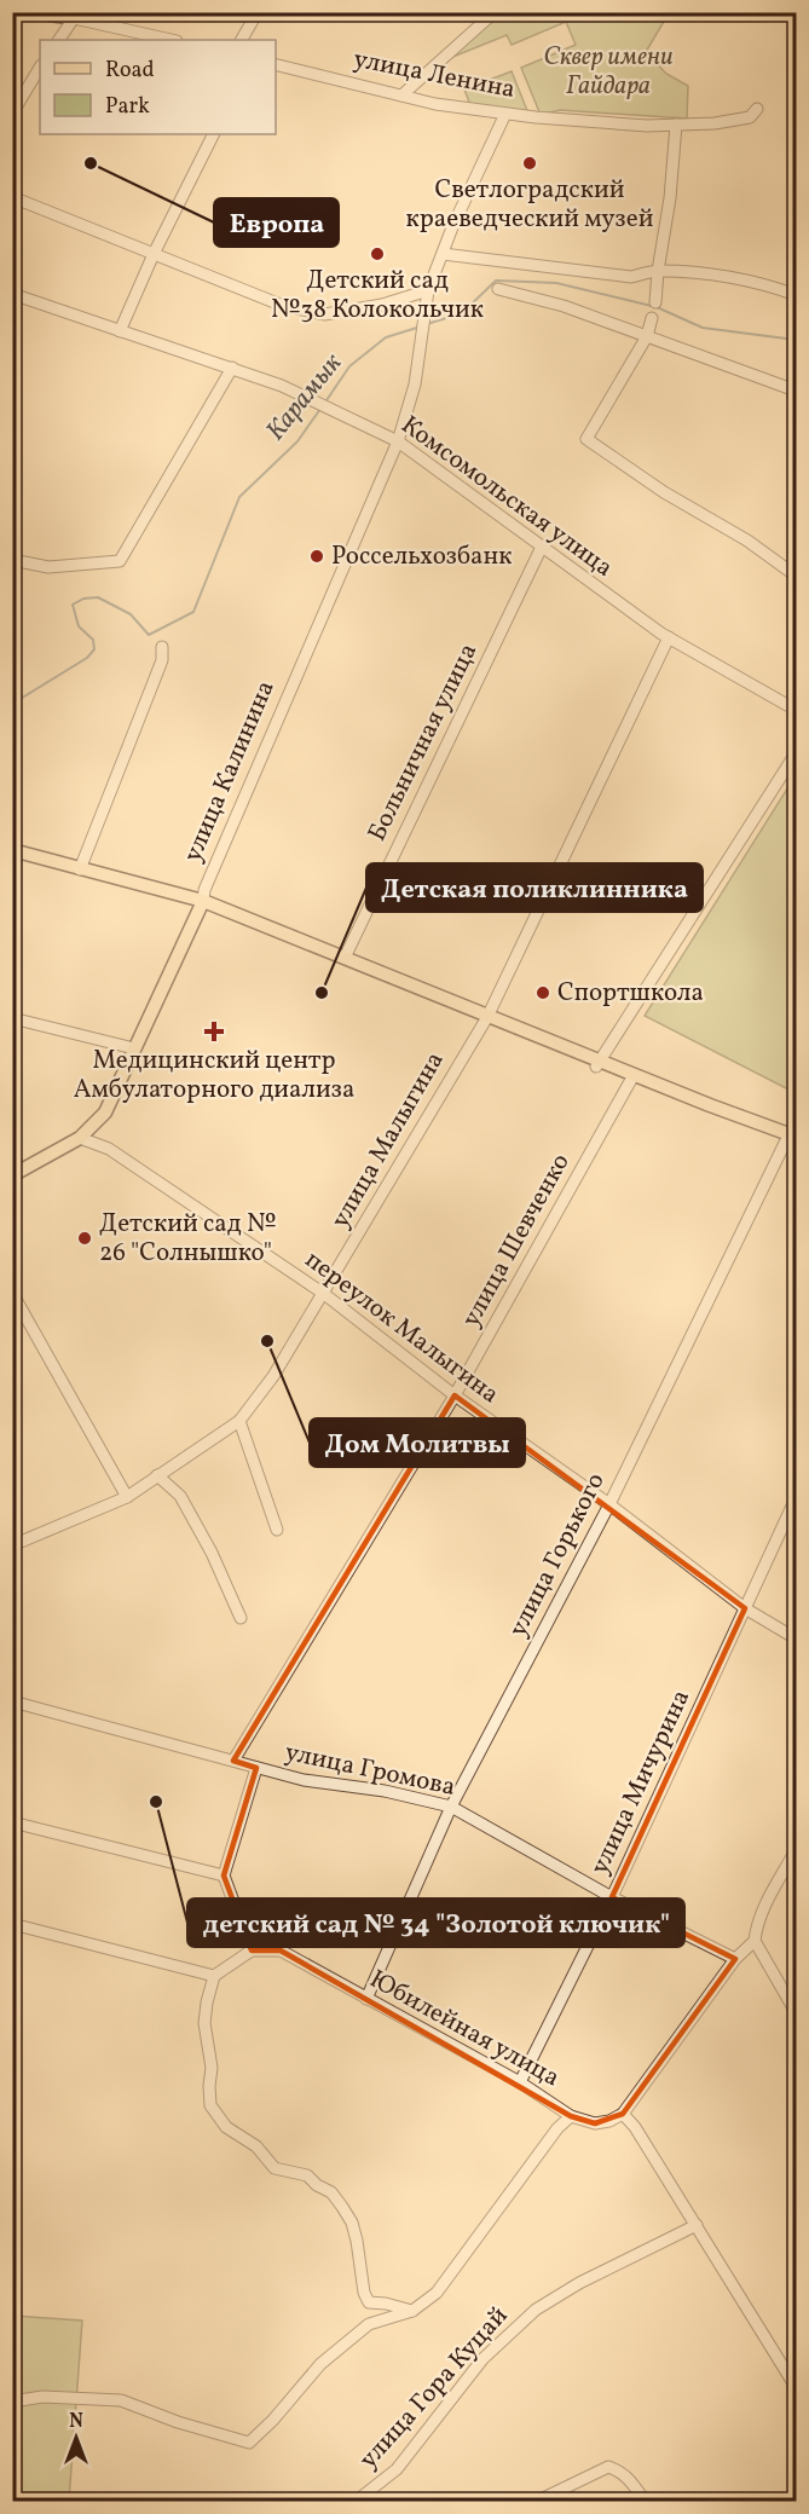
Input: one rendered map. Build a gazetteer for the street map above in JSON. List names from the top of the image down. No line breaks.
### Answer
{"streets":{"main road":["улица Калинина"],"street":["улица Ленина","Комсомольская улица","Больничная улица","улица Малыгина","улица Шевченко","переулок Малыгина","улица Горького","улица Громова","улица Мичурина","Юбилейная улица","улица Гора Куцай"]},"crossings":[["Комсомольская улица","Больничная улица"],["Комсомольская улица","улица Калинина"],["Комсомольская улица","улица Малыгина"],["улица Калинина","переулок Малыгина"],["улица Малыгина","переулок Малыгина"],["улица Шевченко","переулок Малыгина"],["улица Шевченко","улица Громова"],["переулок Малыгина","улица Горького"],["переулок Малыгина","улица Мичурина"],["улица Горького","улица Громова"],["улица Горького","Юбилейная улица"],["улица Громова","улица Мичурина"],["улица Мичурина","Юбилейная улица"]],"water":["Карамык"],"parks":["Сквер имени Гайдара"],"places":{"other":["Европа","Светлоградский краеведческий музей","Детский сад №38 Колокольчик","Россельхозбанк","Детская поликлинника","Спортшкола","Детский сад № 26 \"Солнышко\"","Дом Молитвы","детский сад № 34 \"Золотой ключик\""],"health":["Медицинский центр Амбулаторного диализа"]},"legend":["Road","Park"],"north":"top"}
